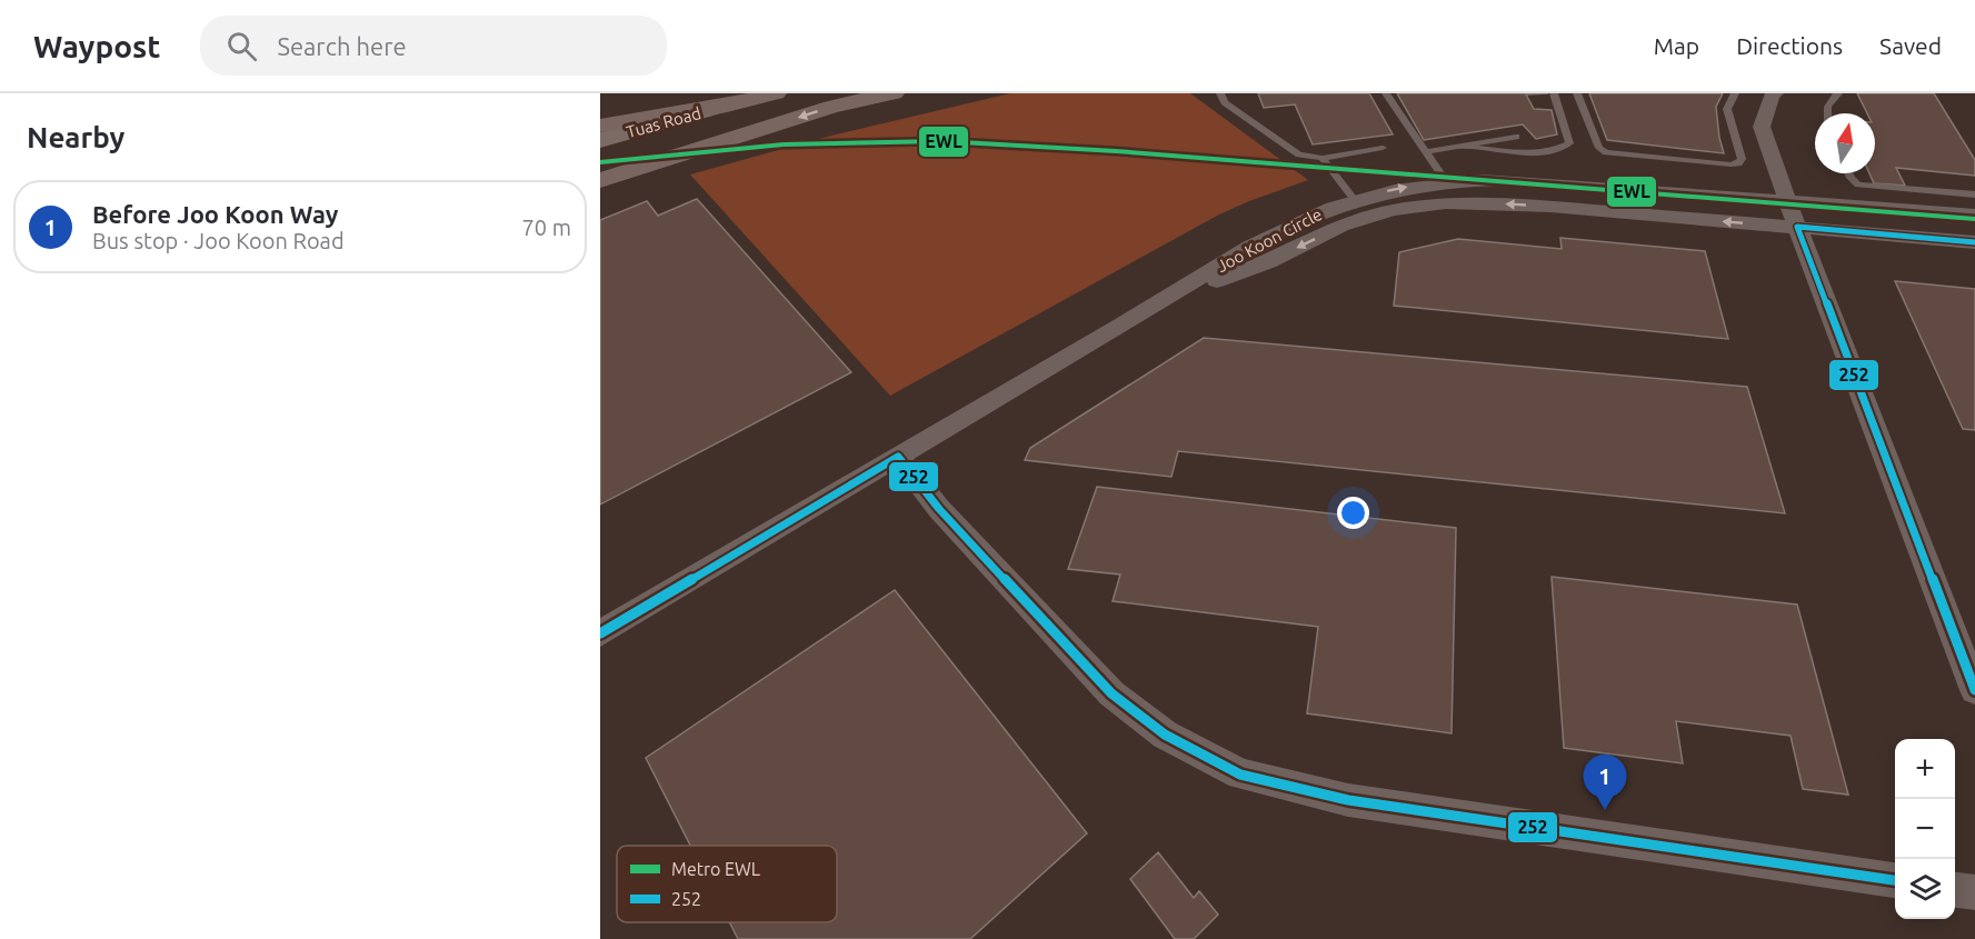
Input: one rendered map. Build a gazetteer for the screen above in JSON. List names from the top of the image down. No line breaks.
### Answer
{"streets":{"main road":["Tuas Road"],"street":["Joo Koon Circle"]},"lines":["metro line EWL","transit line 252"],"legend":["Metro EWL","252"],"north":"top","page":{"header":"Waypost","search":"Search here","nav":["Map","Directions","Saved"],"heading":"Nearby","list":[{"mark":"1","name":"Before Joo Koon Way","note":"Bus stop · Joo Koon Road","value":"70 m"}],"map_buttons":["+","−"],"pins":"1"}}
